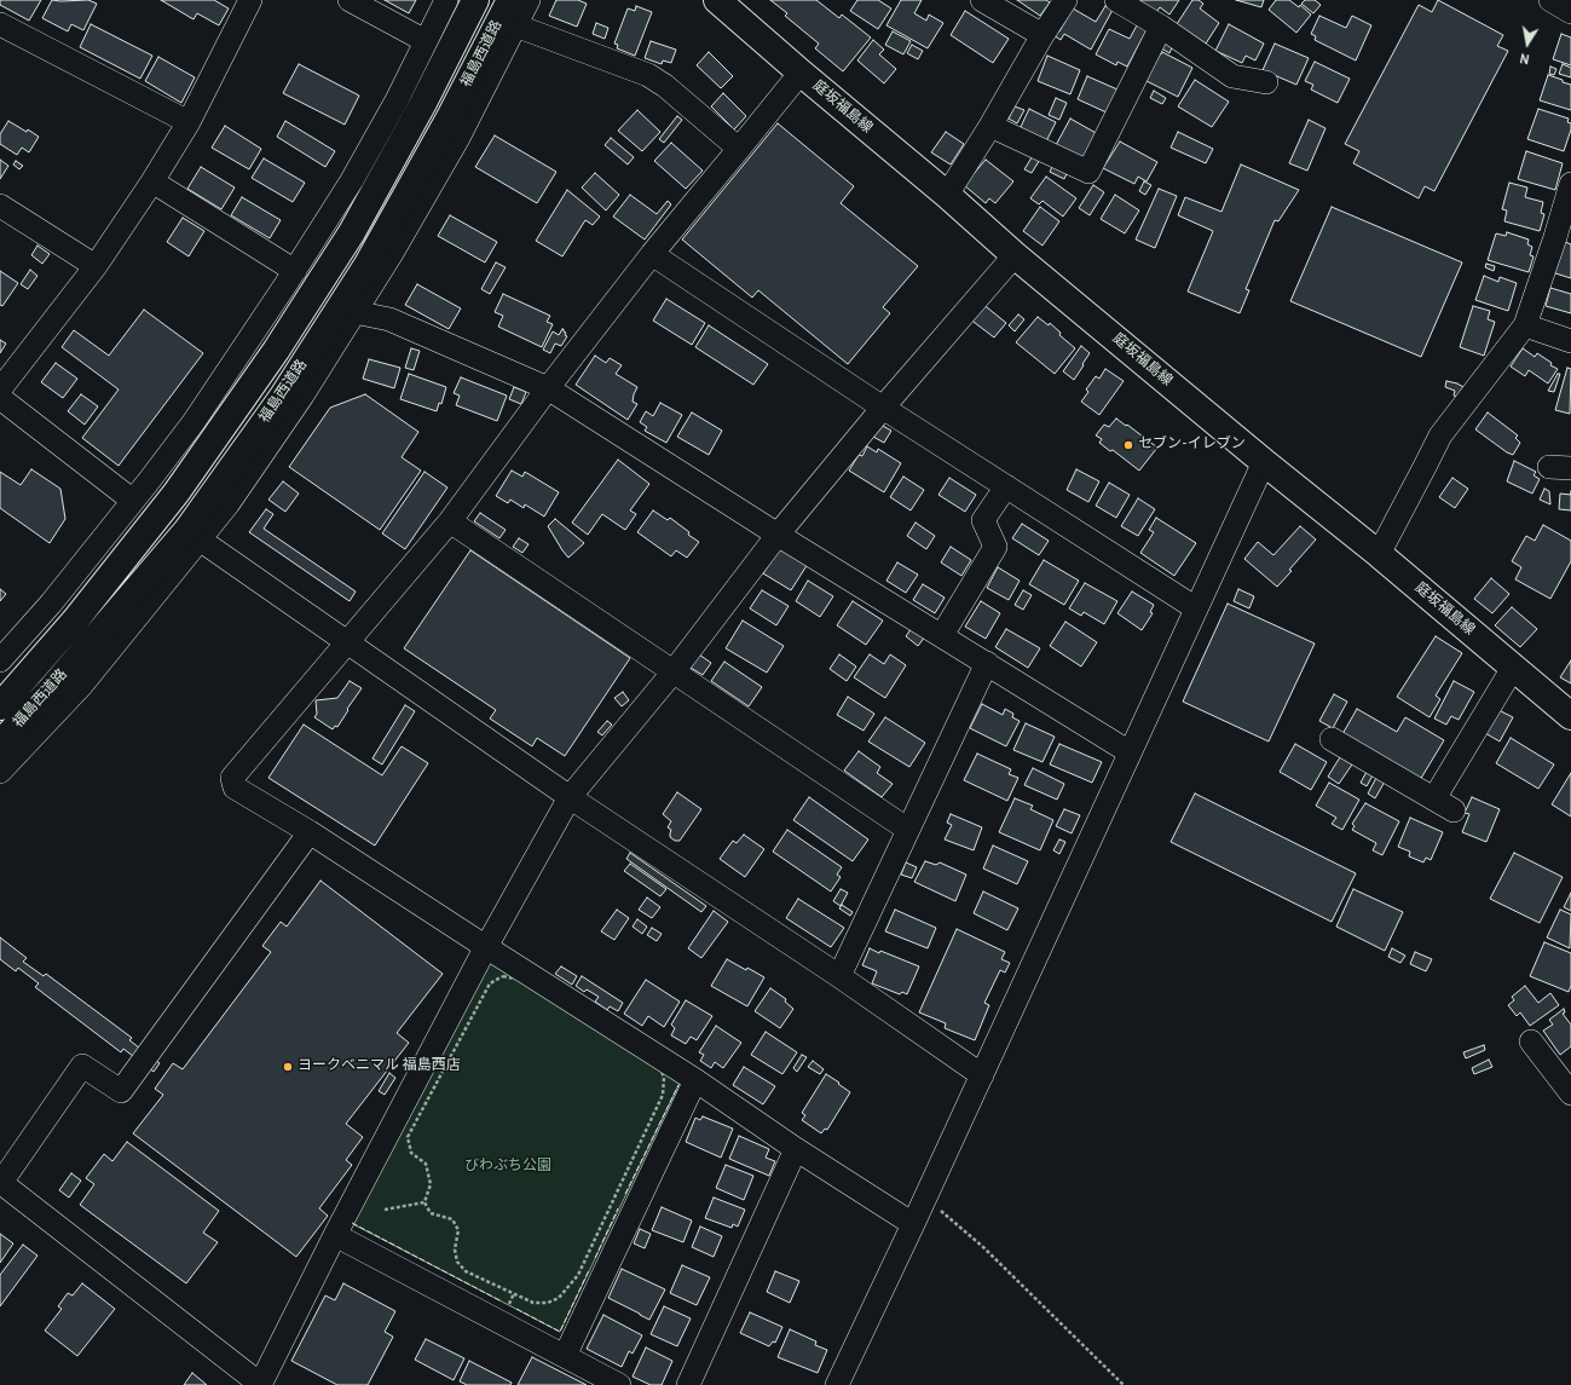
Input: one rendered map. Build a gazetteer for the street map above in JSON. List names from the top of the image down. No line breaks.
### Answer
{"streets":{"main road":["福島西道路","庭坂福島線"]},"parks":["びわぶち公園"],"places":["セブン-イレブン","ヨークベニマル 福島西店"],"north":"bottom"}
